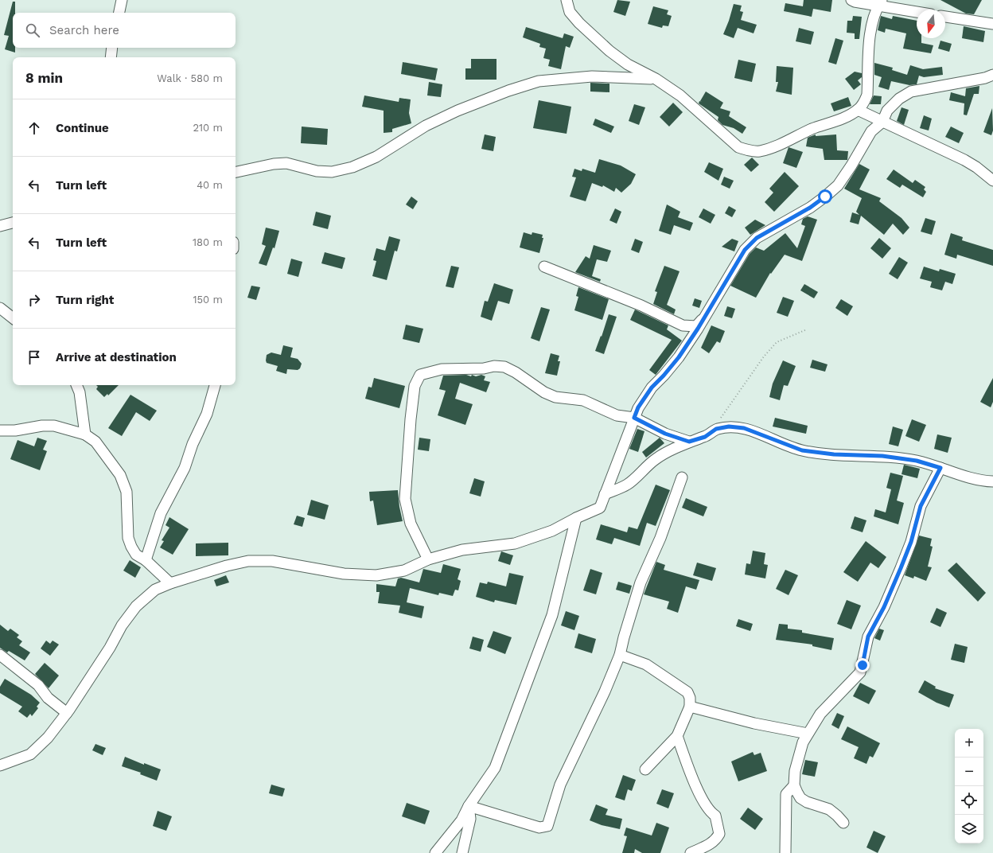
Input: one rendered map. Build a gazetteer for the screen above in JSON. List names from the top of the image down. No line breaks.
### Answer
{"north":"bottom","page":{"search":"Search here","heading":["8 min","Walk · 580 m"],"list":[["Continue","210 m"],["Turn left","40 m"],["Turn left","180 m"],["Turn right","150 m"],"Arrive at destination"],"map_buttons":["+","−"]}}
